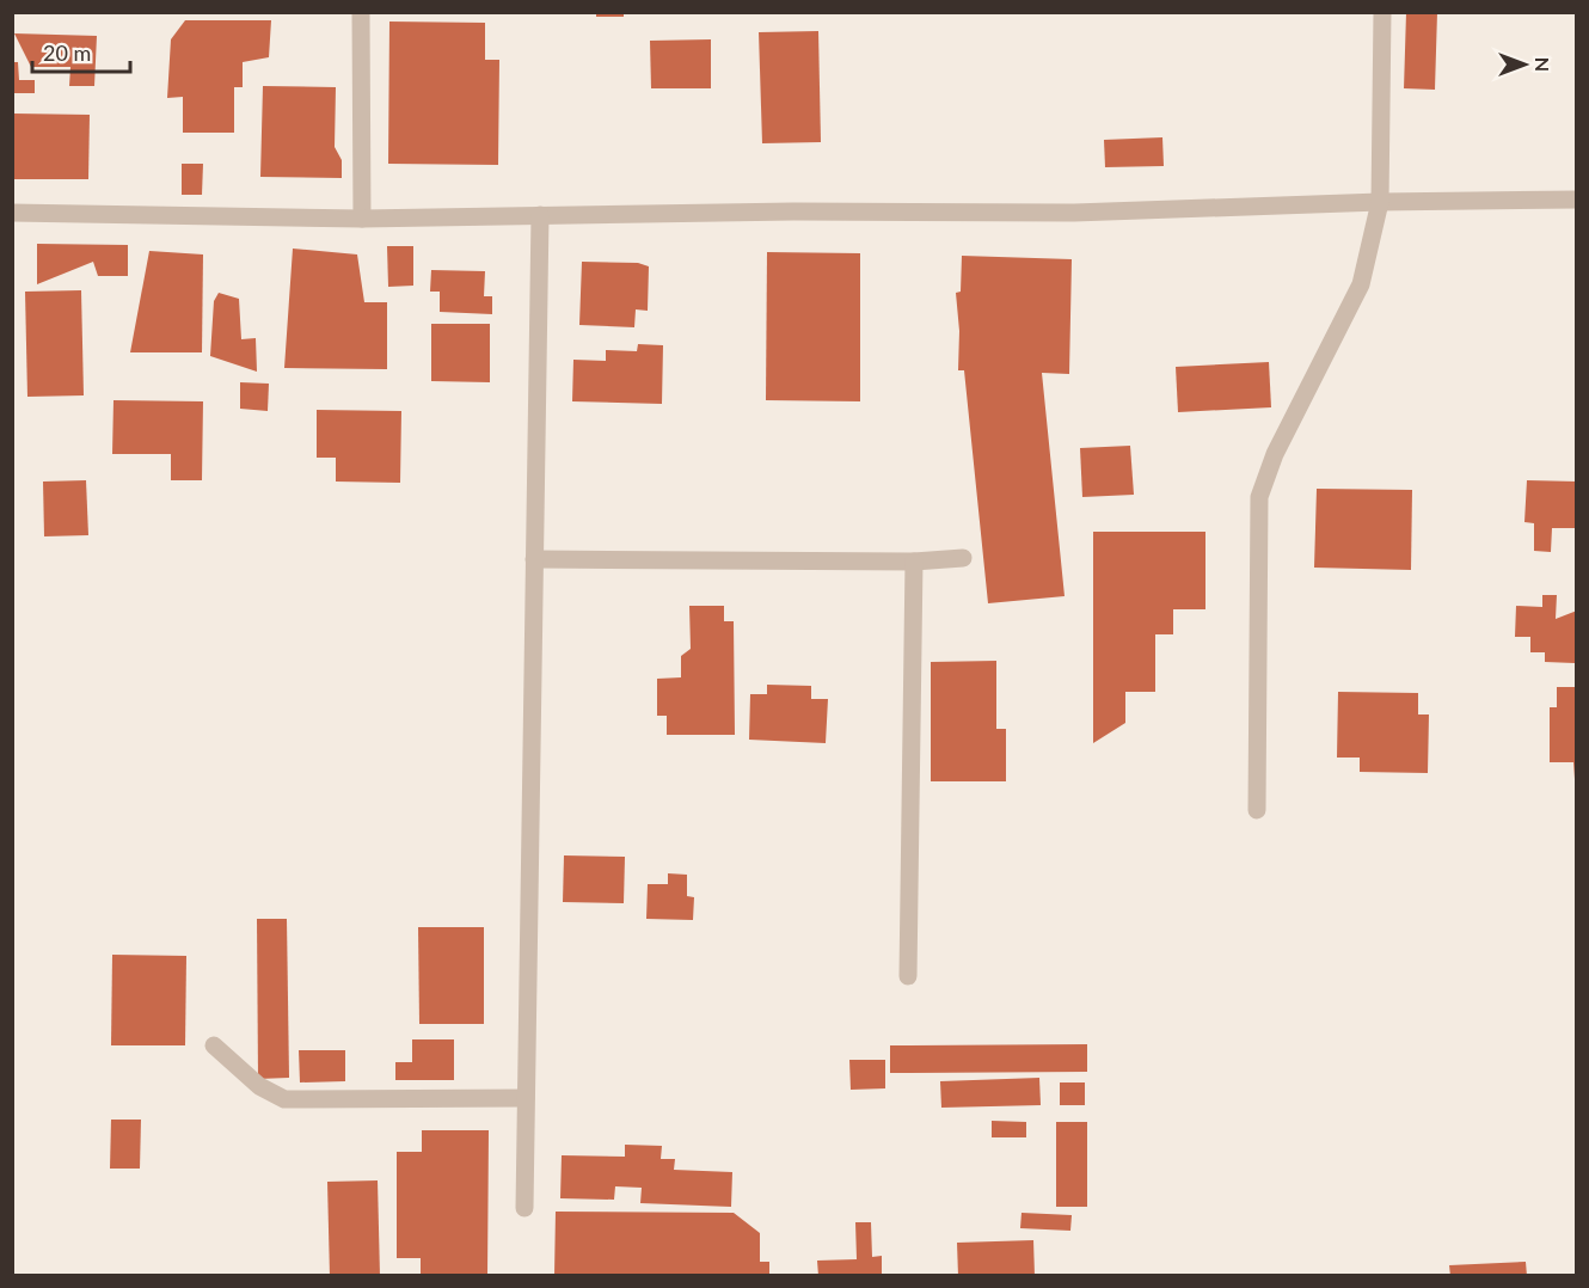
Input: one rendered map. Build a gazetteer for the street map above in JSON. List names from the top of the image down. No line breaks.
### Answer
{"scale_bar":"20 m","north":"right"}
